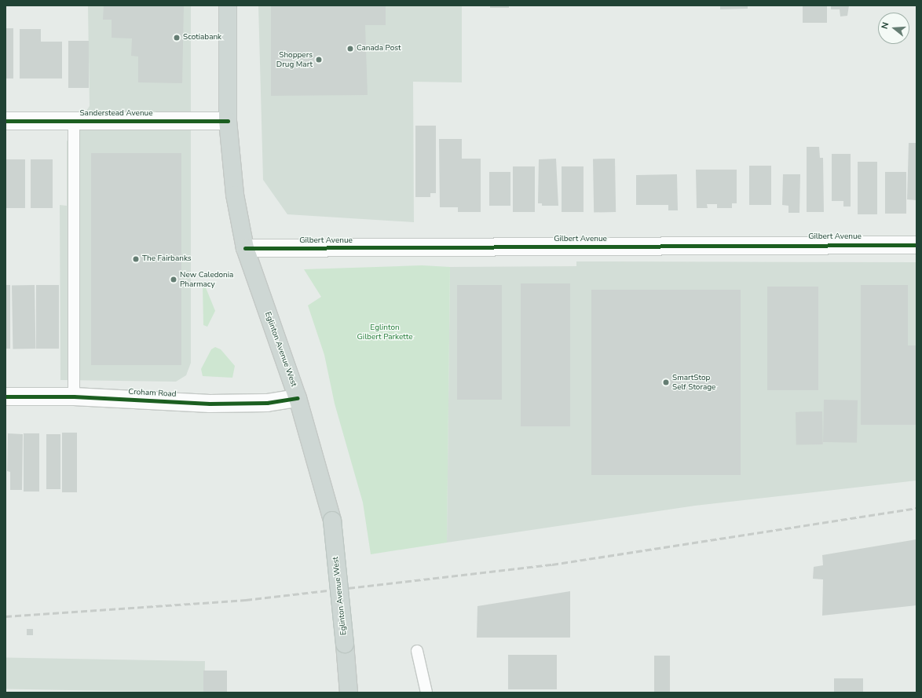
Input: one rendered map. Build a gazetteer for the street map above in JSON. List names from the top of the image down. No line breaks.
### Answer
{"streets":{"main road":["Eglinton Avenue West"],"street":["Sanderstead Avenue","Gilbert Avenue","Croham Road"]},"crossings":[["Sanderstead Avenue","Eglinton Avenue West"],["Gilbert Avenue","Eglinton Avenue West"],["Eglinton Avenue West","Croham Road"]],"parks":["Eglinton Gilbert Parkette"],"places":["Scotiabank","Canada Post","Shoppers Drug Mart","The Fairbanks","New Caledonia Pharmacy","SmartStop Self Storage"],"north":"left"}
